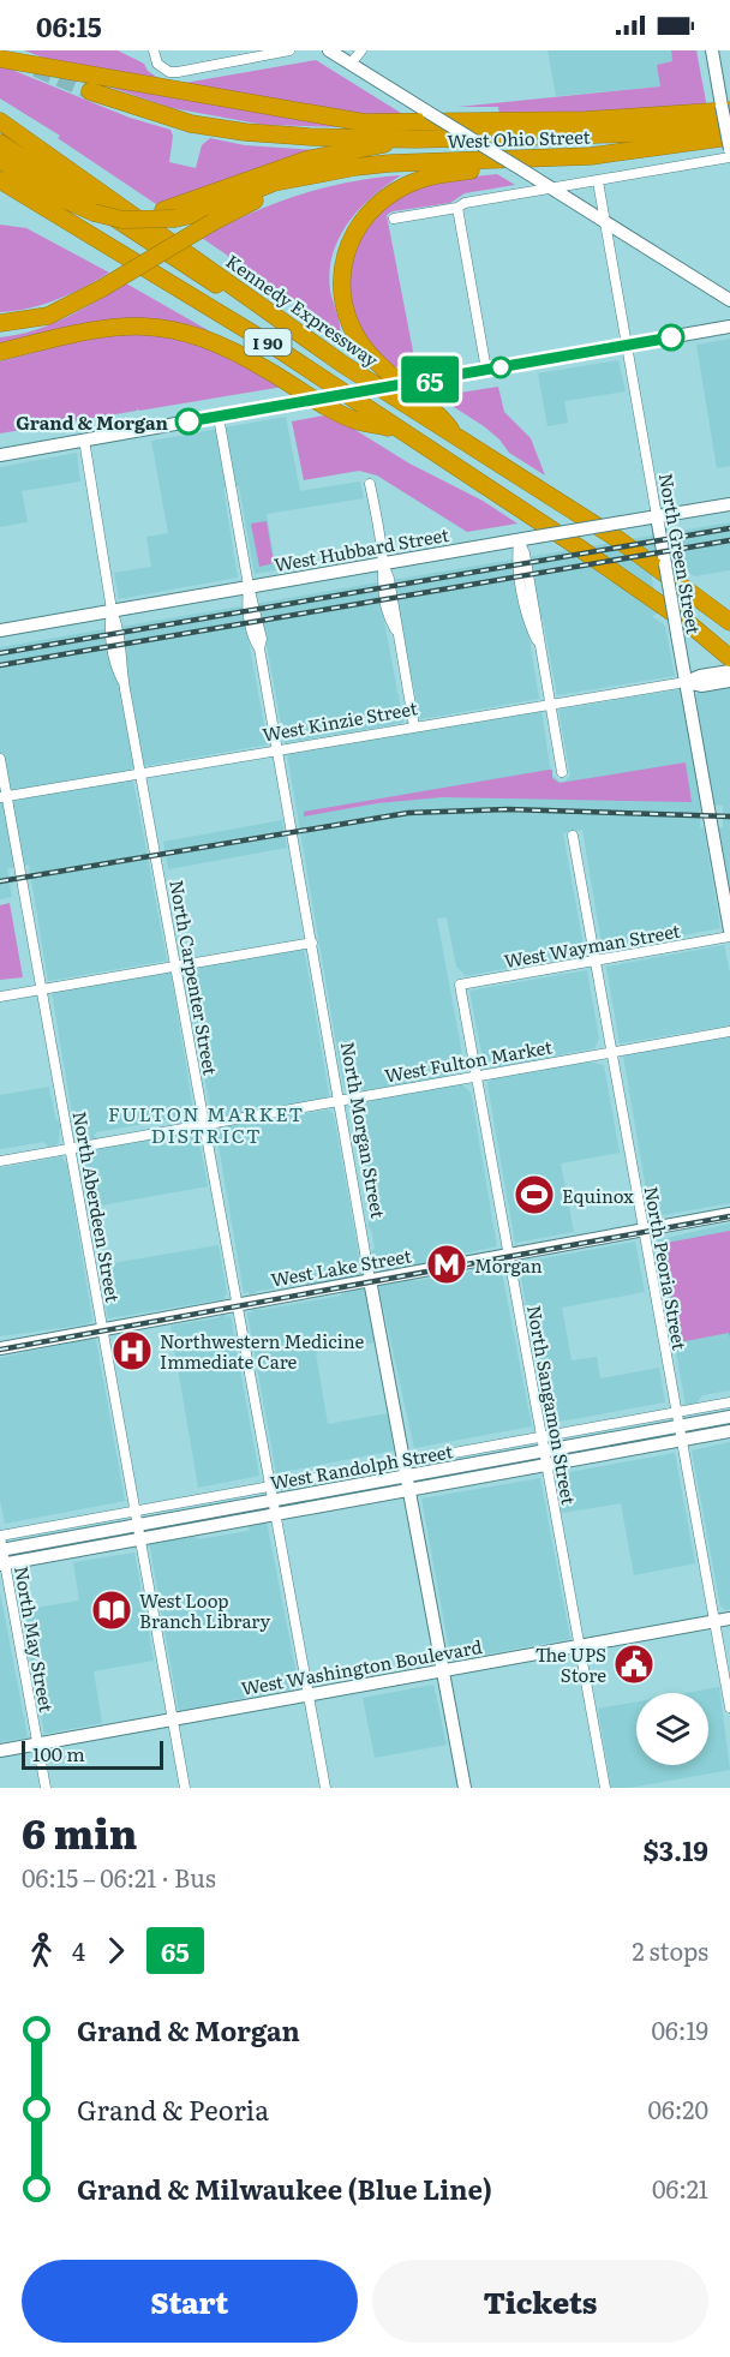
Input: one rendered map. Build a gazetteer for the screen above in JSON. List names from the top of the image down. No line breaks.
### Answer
{"streets":{"highway":["West Ohio Street","Kennedy Expressway","I 90"],"street":["West Hubbard Street","North Green Street","West Kinzie Street","West Wayman Street","North Carpenter Street","West Fulton Market","North Morgan Street","North Aberdeen Street","West Lake Street","North Peoria Street","North Sangamon Street","West Randolph Street","North May Street","West Washington Boulevard"]},"crossings":[["Kennedy Expressway","I 90"],["West Hubbard Street","North Green Street"],["West Hubbard Street","North Carpenter Street"],["West Hubbard Street","North Morgan Street"],["North Green Street","West Kinzie Street"],["West Kinzie Street","North Carpenter Street"],["West Kinzie Street","North Morgan Street"],["West Kinzie Street","North Aberdeen Street"],["West Wayman Street","North Peoria Street"],["West Wayman Street","North Sangamon Street"],["North Carpenter Street","West Fulton Market"],["North Carpenter Street","West Lake Street"],["North Carpenter Street","West Randolph Street"],["North Carpenter Street","West Washington Boulevard"],["West Fulton Market","North Morgan Street"],["West Fulton Market","North Aberdeen Street"],["West Fulton Market","North Peoria Street"],["West Fulton Market","North Sangamon Street"],["North Morgan Street","West Lake Street"],["North Morgan Street","West Randolph Street"],["North Morgan Street","West Washington Boulevard"],["North Aberdeen Street","West Lake Street"],["North Aberdeen Street","West Randolph Street"],["North Aberdeen Street","West Washington Boulevard"],["West Lake Street","North Peoria Street"],["West Lake Street","North Sangamon Street"],["North Peoria Street","West Randolph Street"],["North Peoria Street","West Washington Boulevard"],["North Sangamon Street","West Randolph Street"],["North Sangamon Street","West Washington Boulevard"],["West Randolph Street","North May Street"],["North May Street","West Washington Boulevard"]],"districts":["FULTON MARKET DISTRICT"],"places":{"other":["Grand & Morgan"],"sports":["Equinox"],"metro station":["Morgan"],"hospital":["Northwestern Medicine Immediate Care"],"library":["West Loop Branch Library"],"public building":["The UPS Store"]},"lines":["bus line 65"],"scale_bar":"100 m","page":{"status":"06:15","on_map":"65","scale":"100 m","heading":["6 min","06:15 – 06:21 · Bus","$3.19"],"legs":["4","65","2 stops"],"list":[{"name":"Grand & Morgan","value":"06:19"},{"name":"Grand & Peoria","value":"06:20"},{"name":"Grand & Milwaukee (Blue Line)","value":"06:21"}],"buttons":["Start","Tickets"]}}
